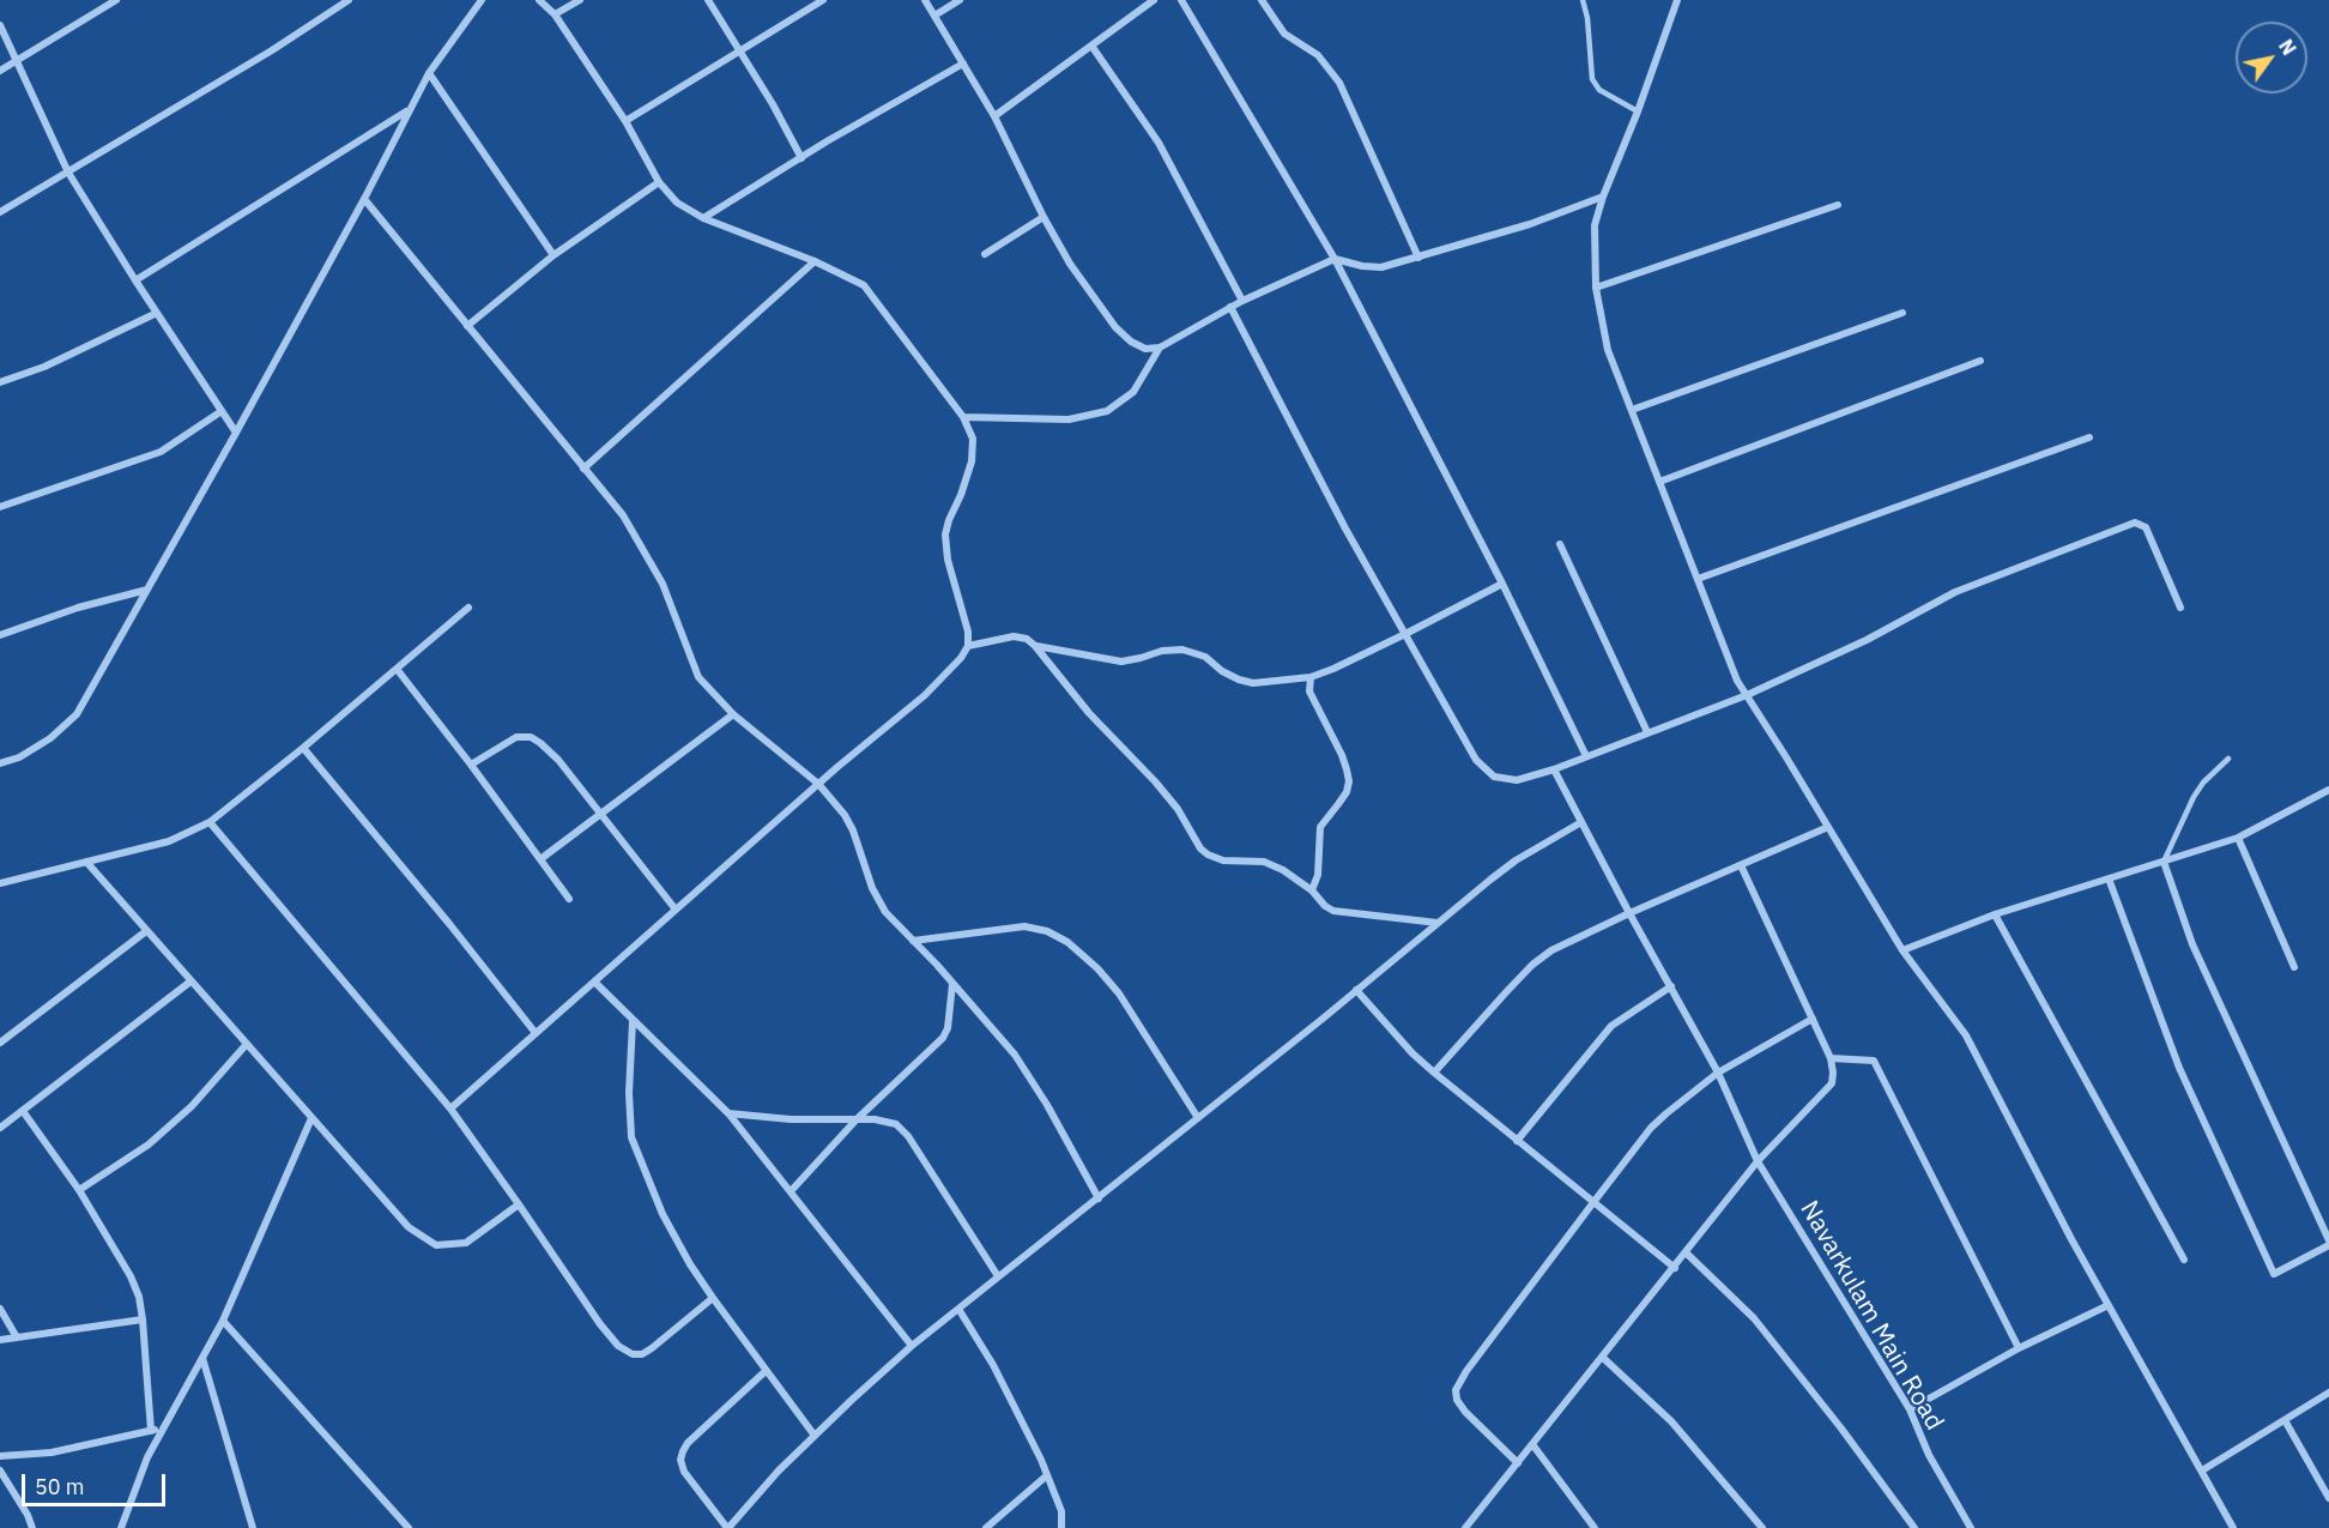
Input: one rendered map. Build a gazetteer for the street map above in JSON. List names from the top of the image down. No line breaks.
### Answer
{"streets":{"street":["Navarkulam Main Road"]},"scale_bar":"50 m","north":"top right"}
